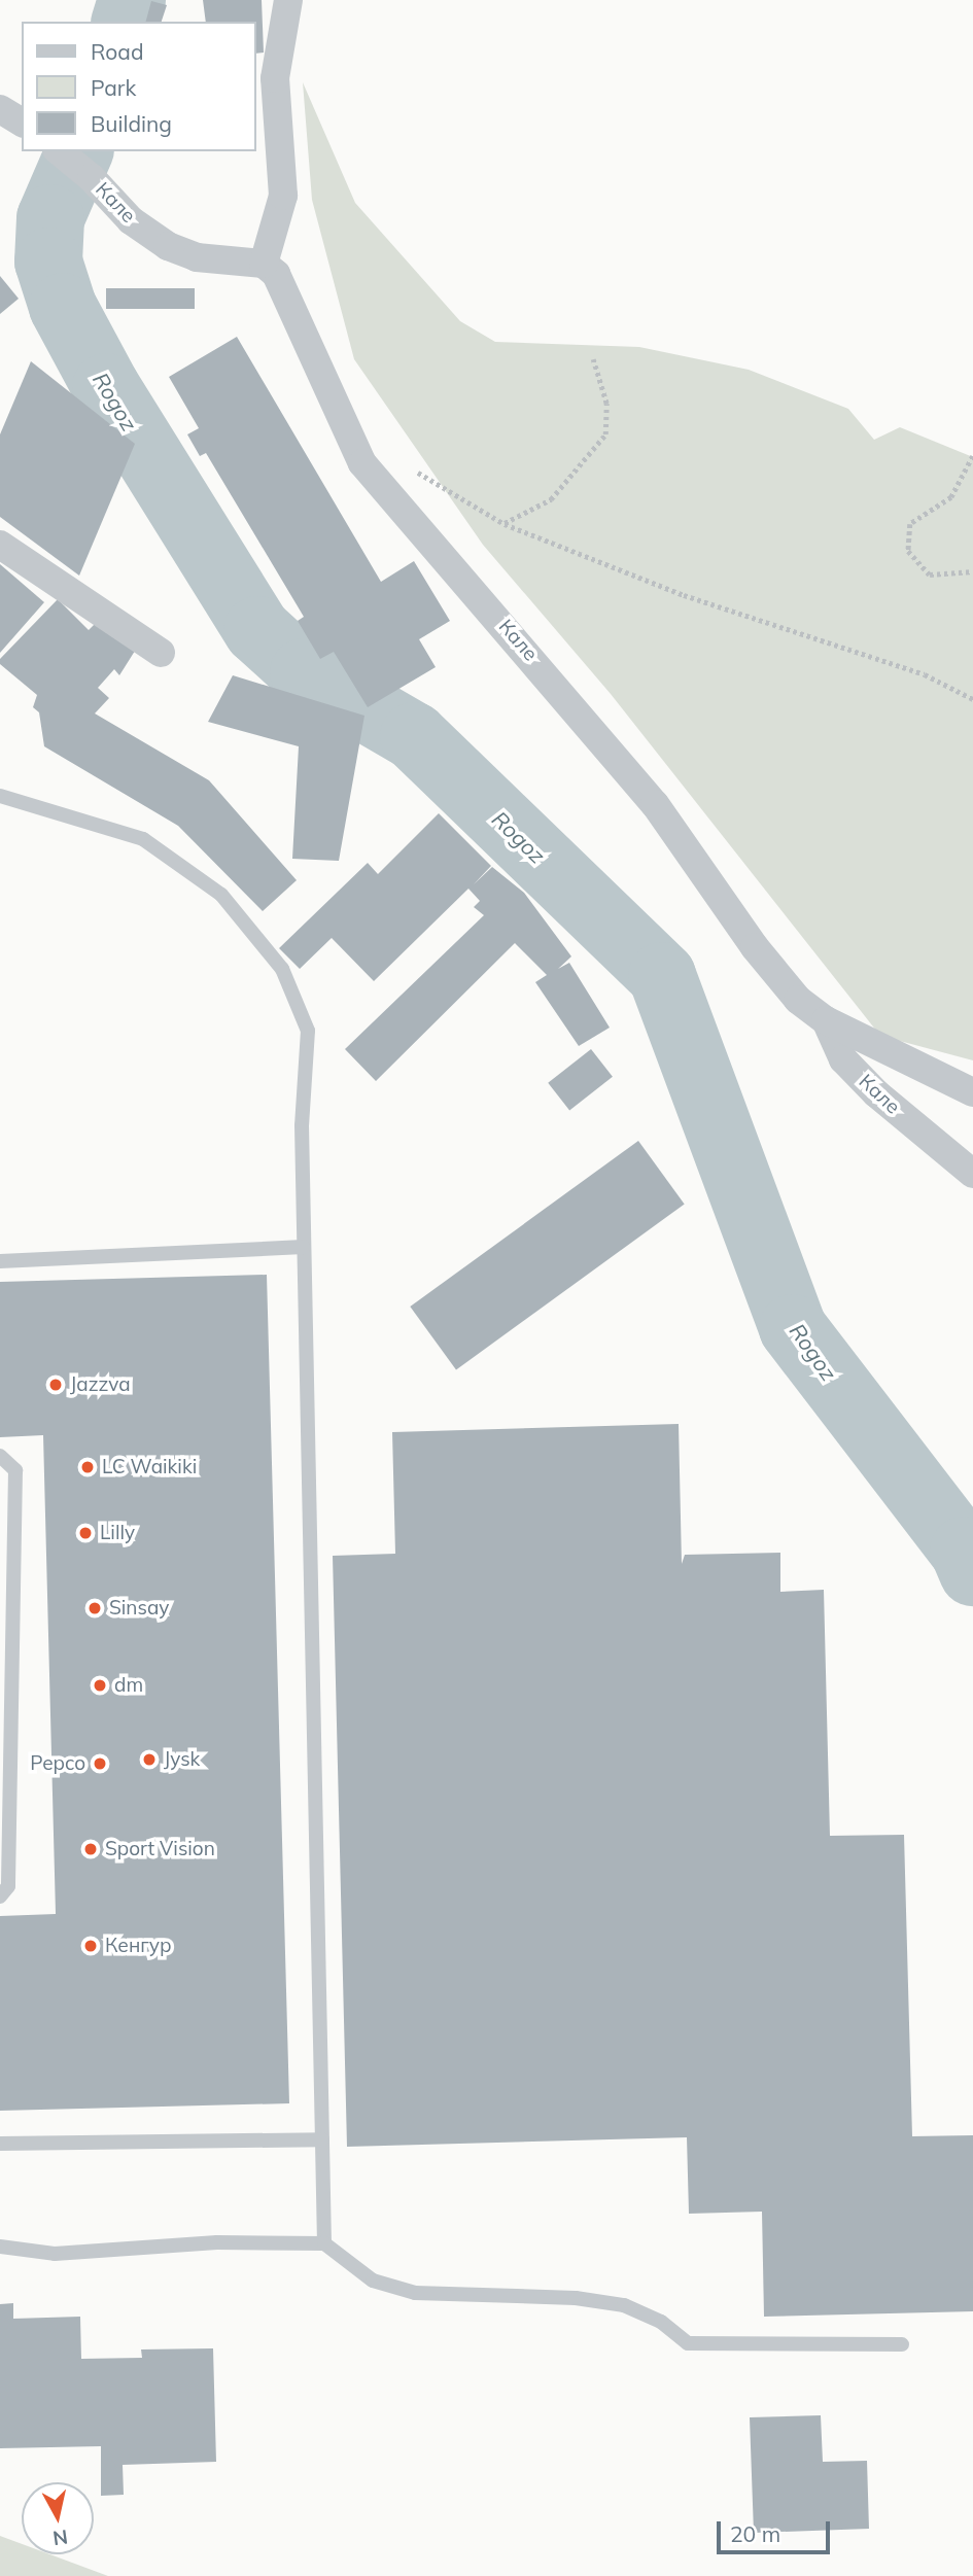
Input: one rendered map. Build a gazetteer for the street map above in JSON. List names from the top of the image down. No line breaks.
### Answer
{"streets":{"street":["Кале"]},"water":["Rogoz"],"places":["Jazzva","LC Waikiki","Lilly","Sinsay","dm","Jysk","Pepco","Sport Vision","Кенгур"],"legend":["Road","Park","Building"],"scale_bar":"20 m","north":"bottom"}
